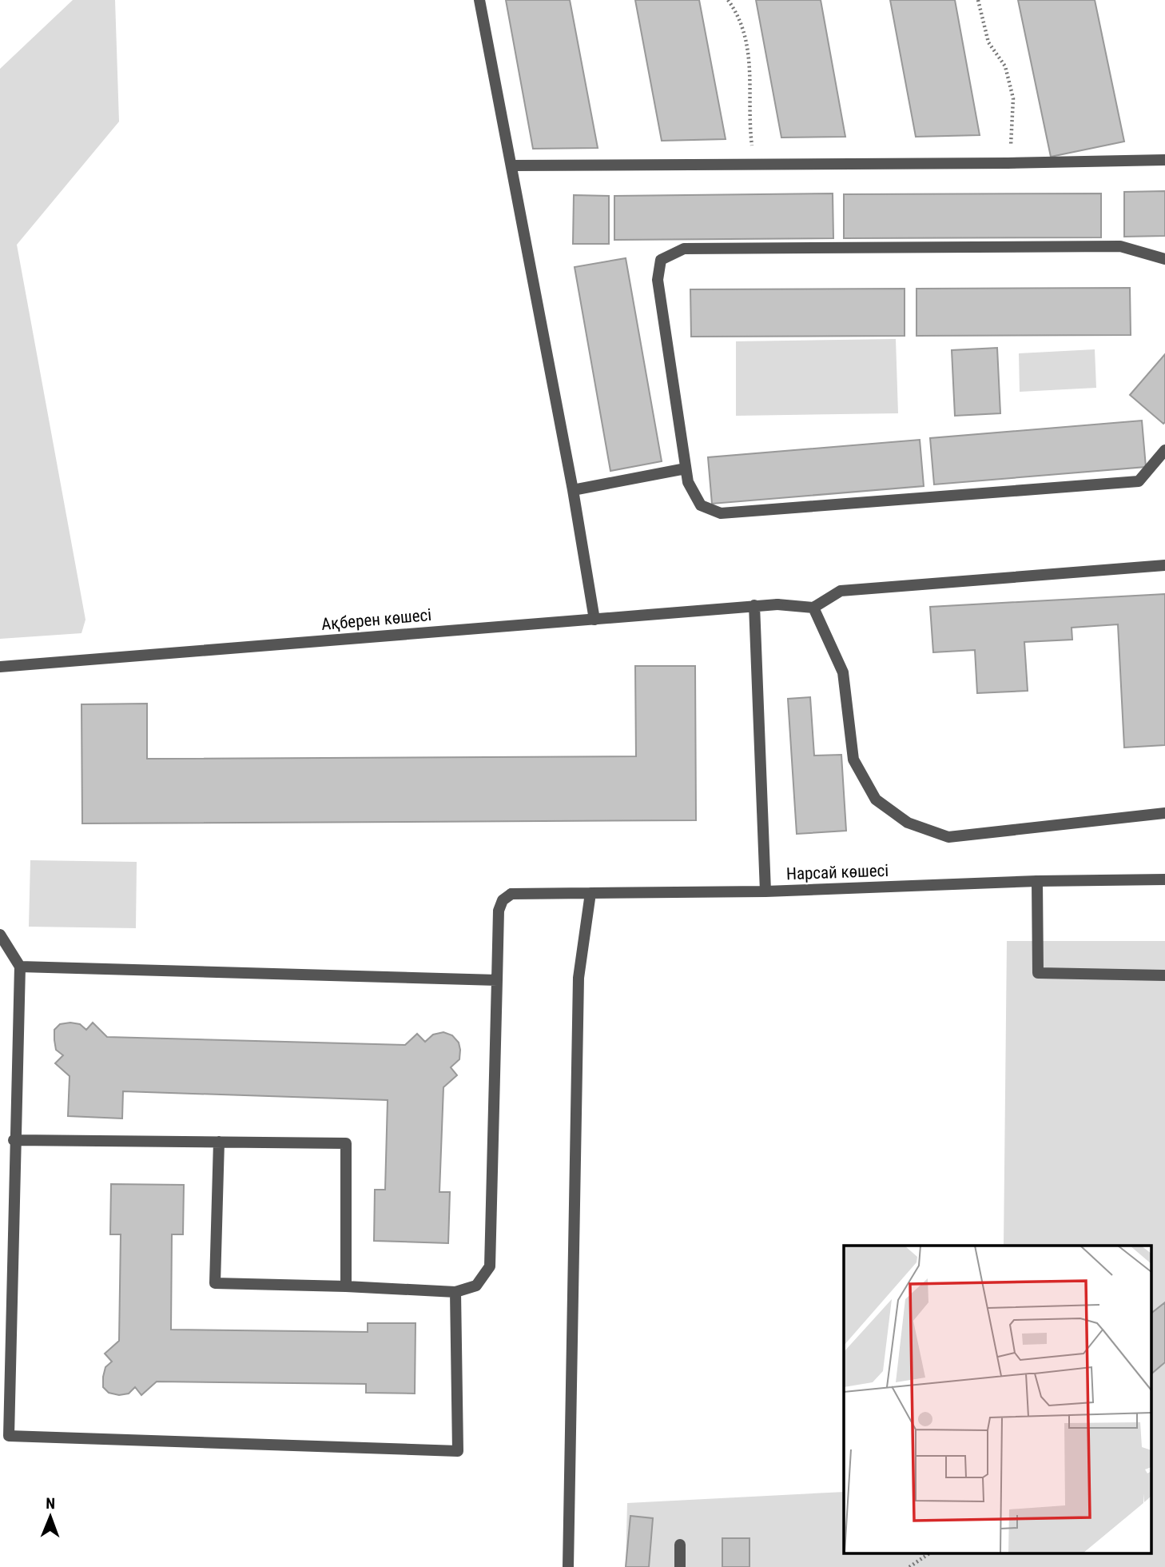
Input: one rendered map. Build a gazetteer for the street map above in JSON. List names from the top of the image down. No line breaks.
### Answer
{"streets":{"street":["Ақберен көшесі","Нарсай көшесі"]},"north":"top"}
